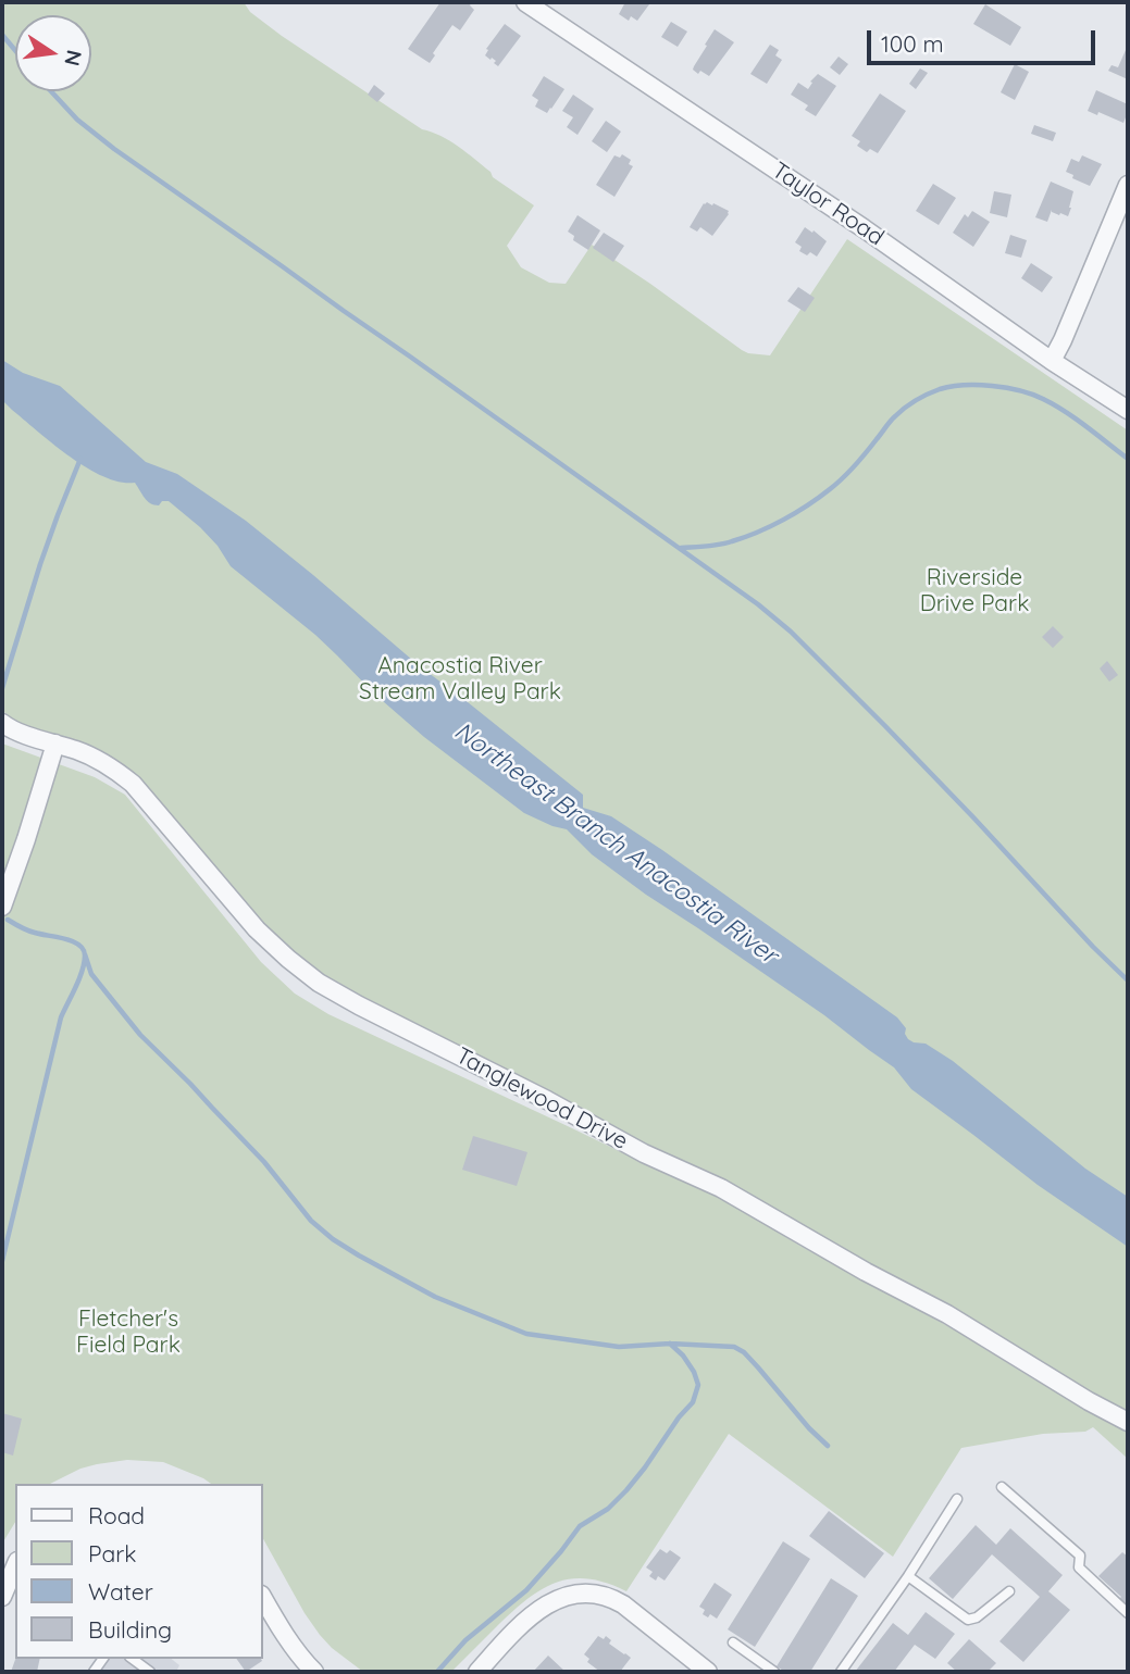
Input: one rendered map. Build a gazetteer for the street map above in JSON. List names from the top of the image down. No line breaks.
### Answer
{"streets":{"street":["Taylor Road","Tanglewood Drive"]},"water":["Northeast Branch Anacostia River"],"parks":["Riverside Drive Park","Anacostia River Stream Valley Park","Fletcher's Field Park"],"legend":["Road","Park","Water","Building"],"scale_bar":"100 m","north":"right"}
